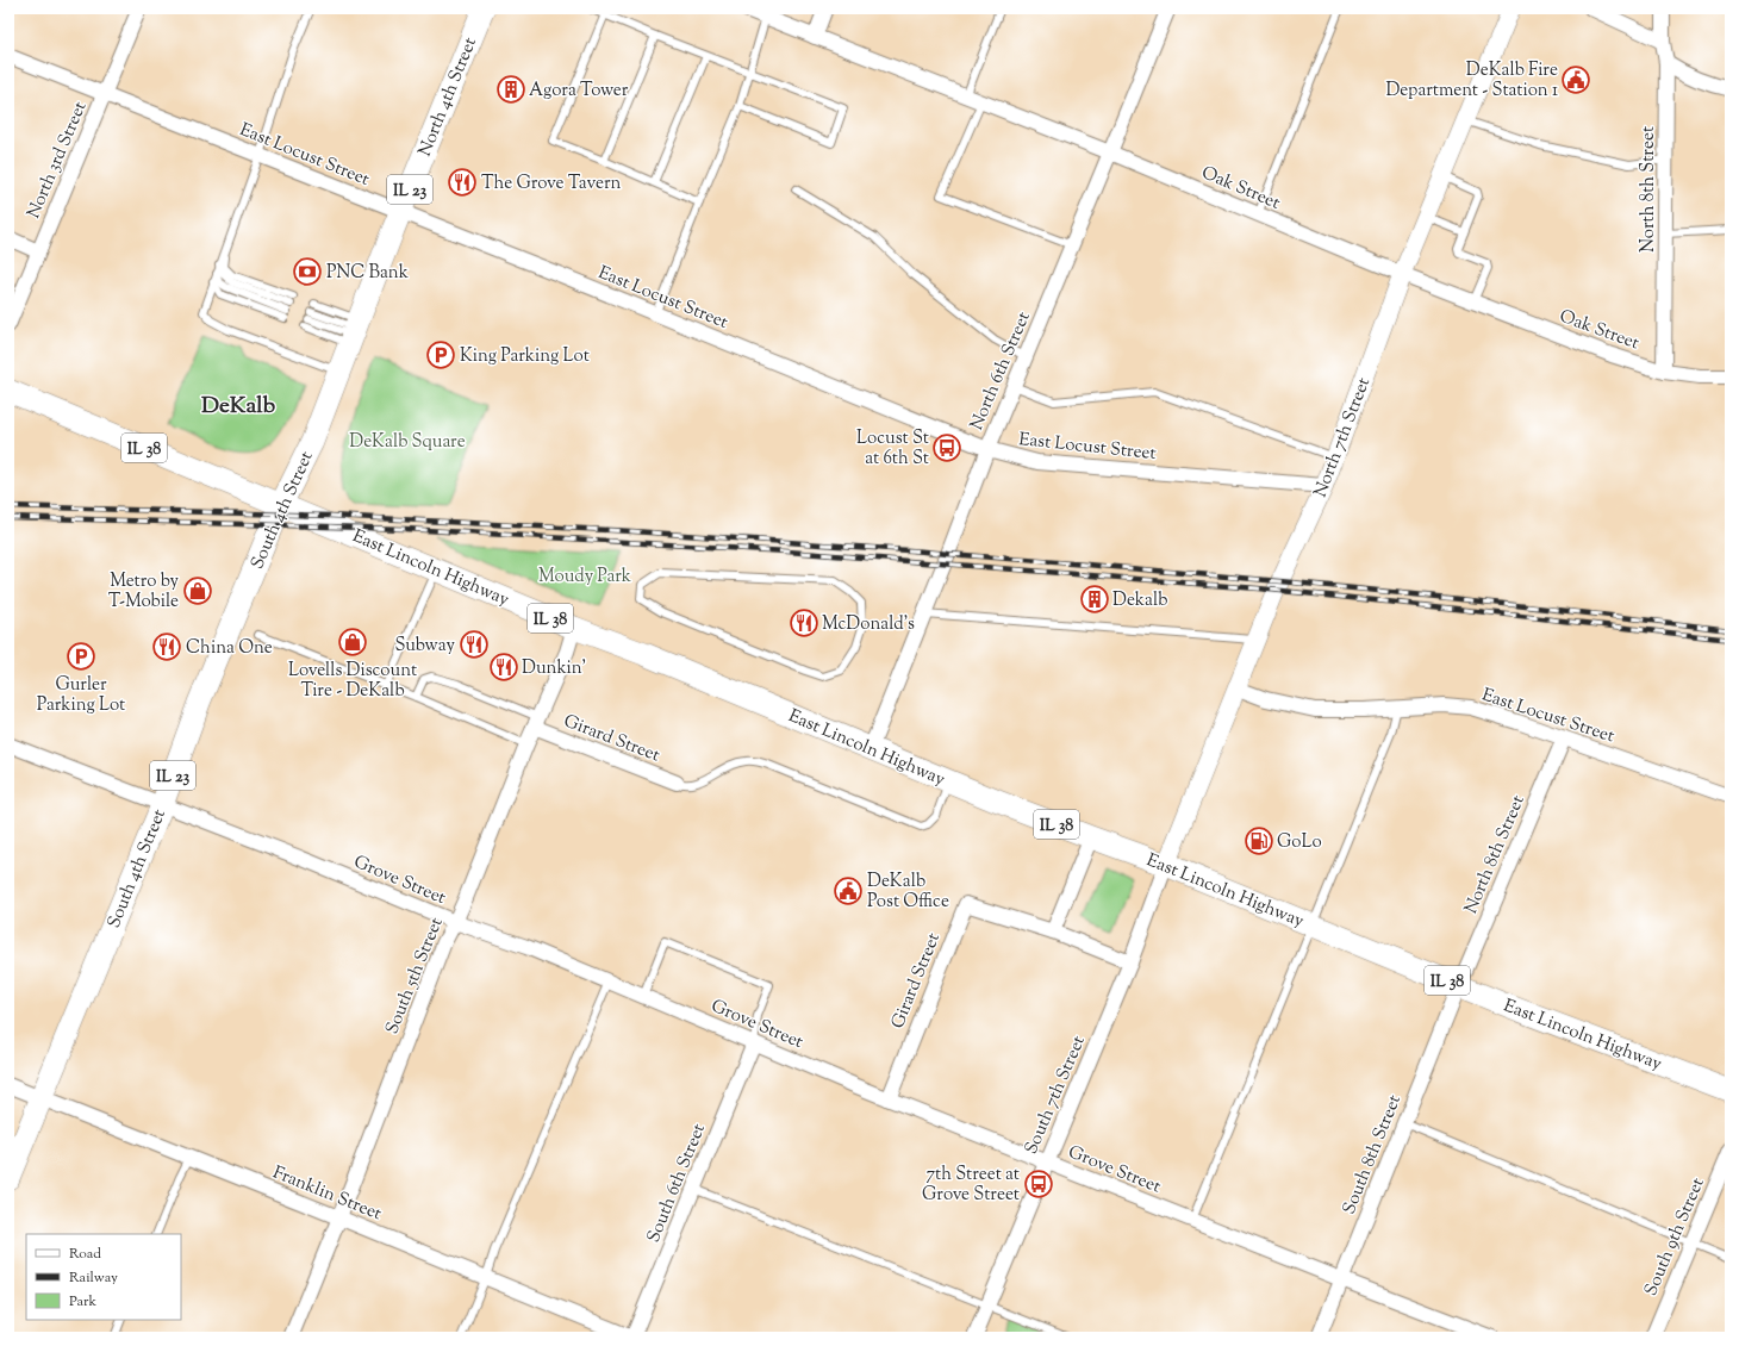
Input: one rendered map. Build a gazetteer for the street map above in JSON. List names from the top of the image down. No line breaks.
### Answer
{"streets":{"main road":["North 4th Street","IL 23","IL 38","South 4th Street","East Lincoln Highway"],"street":["East Locust Street","North 3rd Street","Oak Street","North 8th Street","North 6th Street","North 7th Street","Girard Street","Grove Street","South 5th Street","South 7th Street","South 8th Street","South 6th Street","Franklin Street","South 9th Street"]},"crossings":[["North 4th Street","East Locust Street"],["North 4th Street","South 4th Street"],["East Locust Street","North 3rd Street"],["East Locust Street","North 8th Street"],["East Locust Street","North 6th Street"],["East Locust Street","North 7th Street"],["Oak Street","North 8th Street"],["Oak Street","North 6th Street"],["Oak Street","North 7th Street"],["North 8th Street","East Lincoln Highway"],["North 8th Street","South 8th Street"],["North 6th Street","East Lincoln Highway"],["North 7th Street","East Lincoln Highway"],["North 7th Street","South 7th Street"],["South 4th Street","East Lincoln Highway"],["South 4th Street","Grove Street"],["South 4th Street","Franklin Street"],["East Lincoln Highway","South 5th Street"],["East Lincoln Highway","South 7th Street"],["East Lincoln Highway","South 8th Street"],["Girard Street","Grove Street"],["Girard Street","South 5th Street"],["Girard Street","South 7th Street"],["Grove Street","South 5th Street"],["Grove Street","South 7th Street"],["Grove Street","South 8th Street"],["Grove Street","South 6th Street"],["South 5th Street","Franklin Street"],["South 6th Street","Franklin Street"]],"districts":["DeKalb"],"parks":["DeKalb Square","Moudy Park"],"places":{"public building":["DeKalb Fire Department - Station 1","DeKalb Post Office"],"building":["Agora Tower","Dekalb"],"restaurant":["The Grove Tavern","McDonald's","Subway","China One","Dunkin'"],"bank":["PNC Bank"],"parking":["King Parking Lot","Gurler Parking Lot"],"bus stop":["Locust St at 6th St","7th Street at Grove Street"],"shop":["Metro by T-Mobile","Lovells Discount Tire - DeKalb"],"fuel station":["GoLo"]},"legend":["Road","Railway","Park"]}
